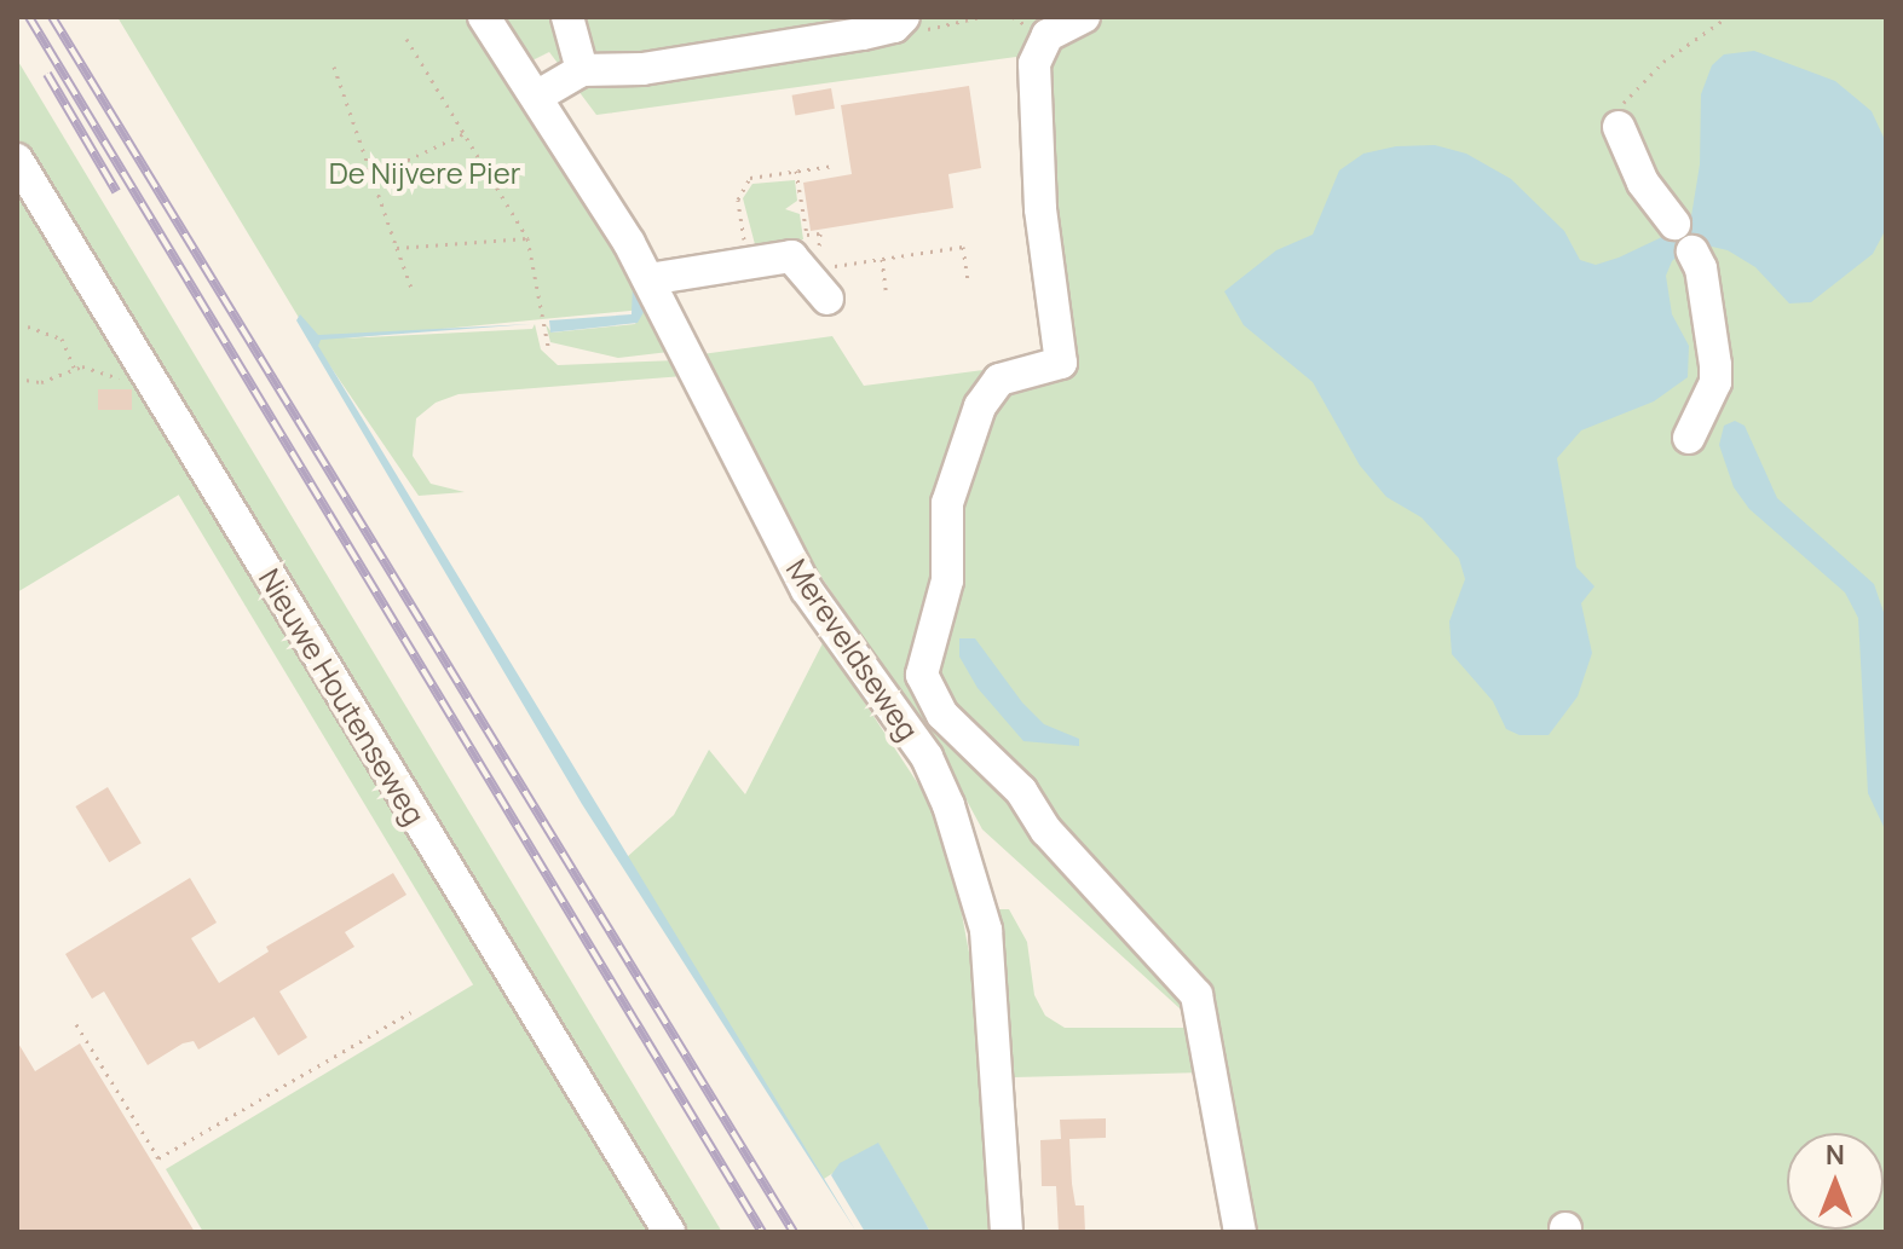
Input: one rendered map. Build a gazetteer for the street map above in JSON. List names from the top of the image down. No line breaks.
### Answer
{"streets":{"street":["Mereveldseweg","Nieuwe Houtenseweg"]},"parks":["De Nijvere Pier"],"north":"top"}
